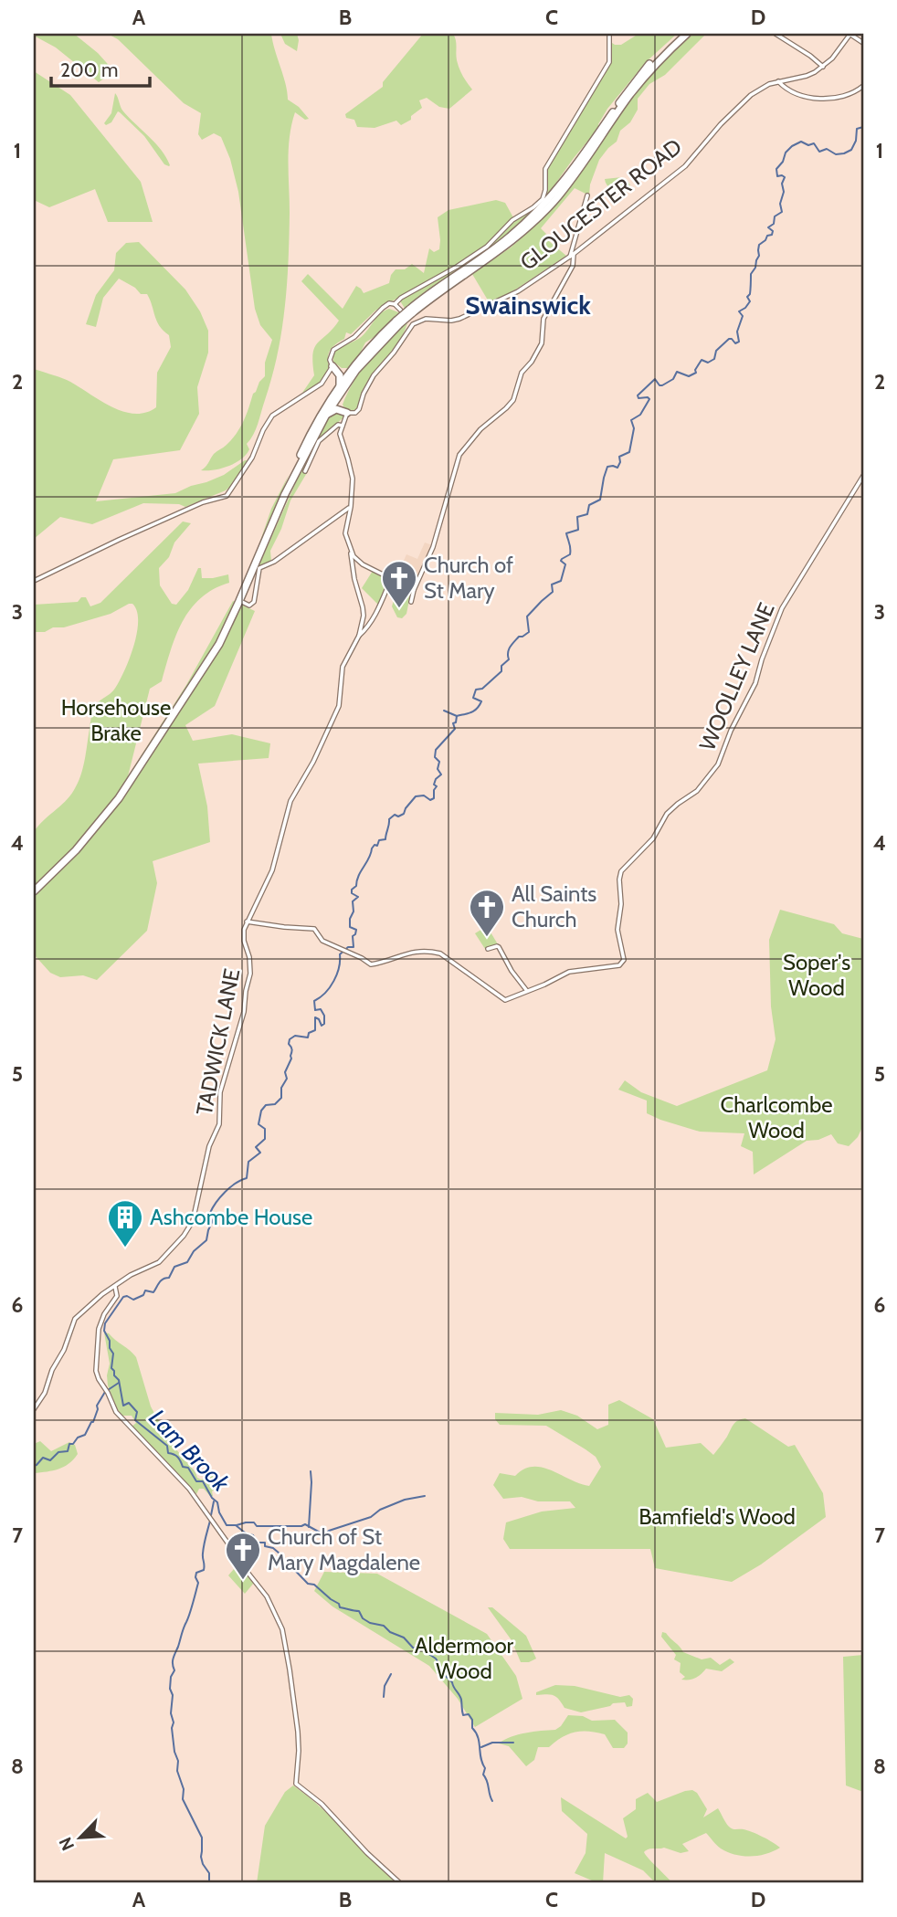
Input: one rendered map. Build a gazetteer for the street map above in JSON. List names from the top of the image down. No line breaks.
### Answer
{"streets":{"street":["GLOUCESTER ROAD","WOOLLEY LANE","TADWICK LANE"]},"districts":["Swainswick"],"water":["Lam Brook"],"parks":["Horsehouse Brake","Soper's Wood","Charlcombe Wood","Bamfield's Wood","Aldermoor Wood"],"places":{"church":["Church of St Mary","All Saints Church","Church of St Mary Magdalene"],"building":["Ashcombe House"]},"scale_bar":"200 m","north":"bottom left","grid":{"columns":["A","B","C","D"],"rows":["1","2","3","4","5","6","7","8"]}}
